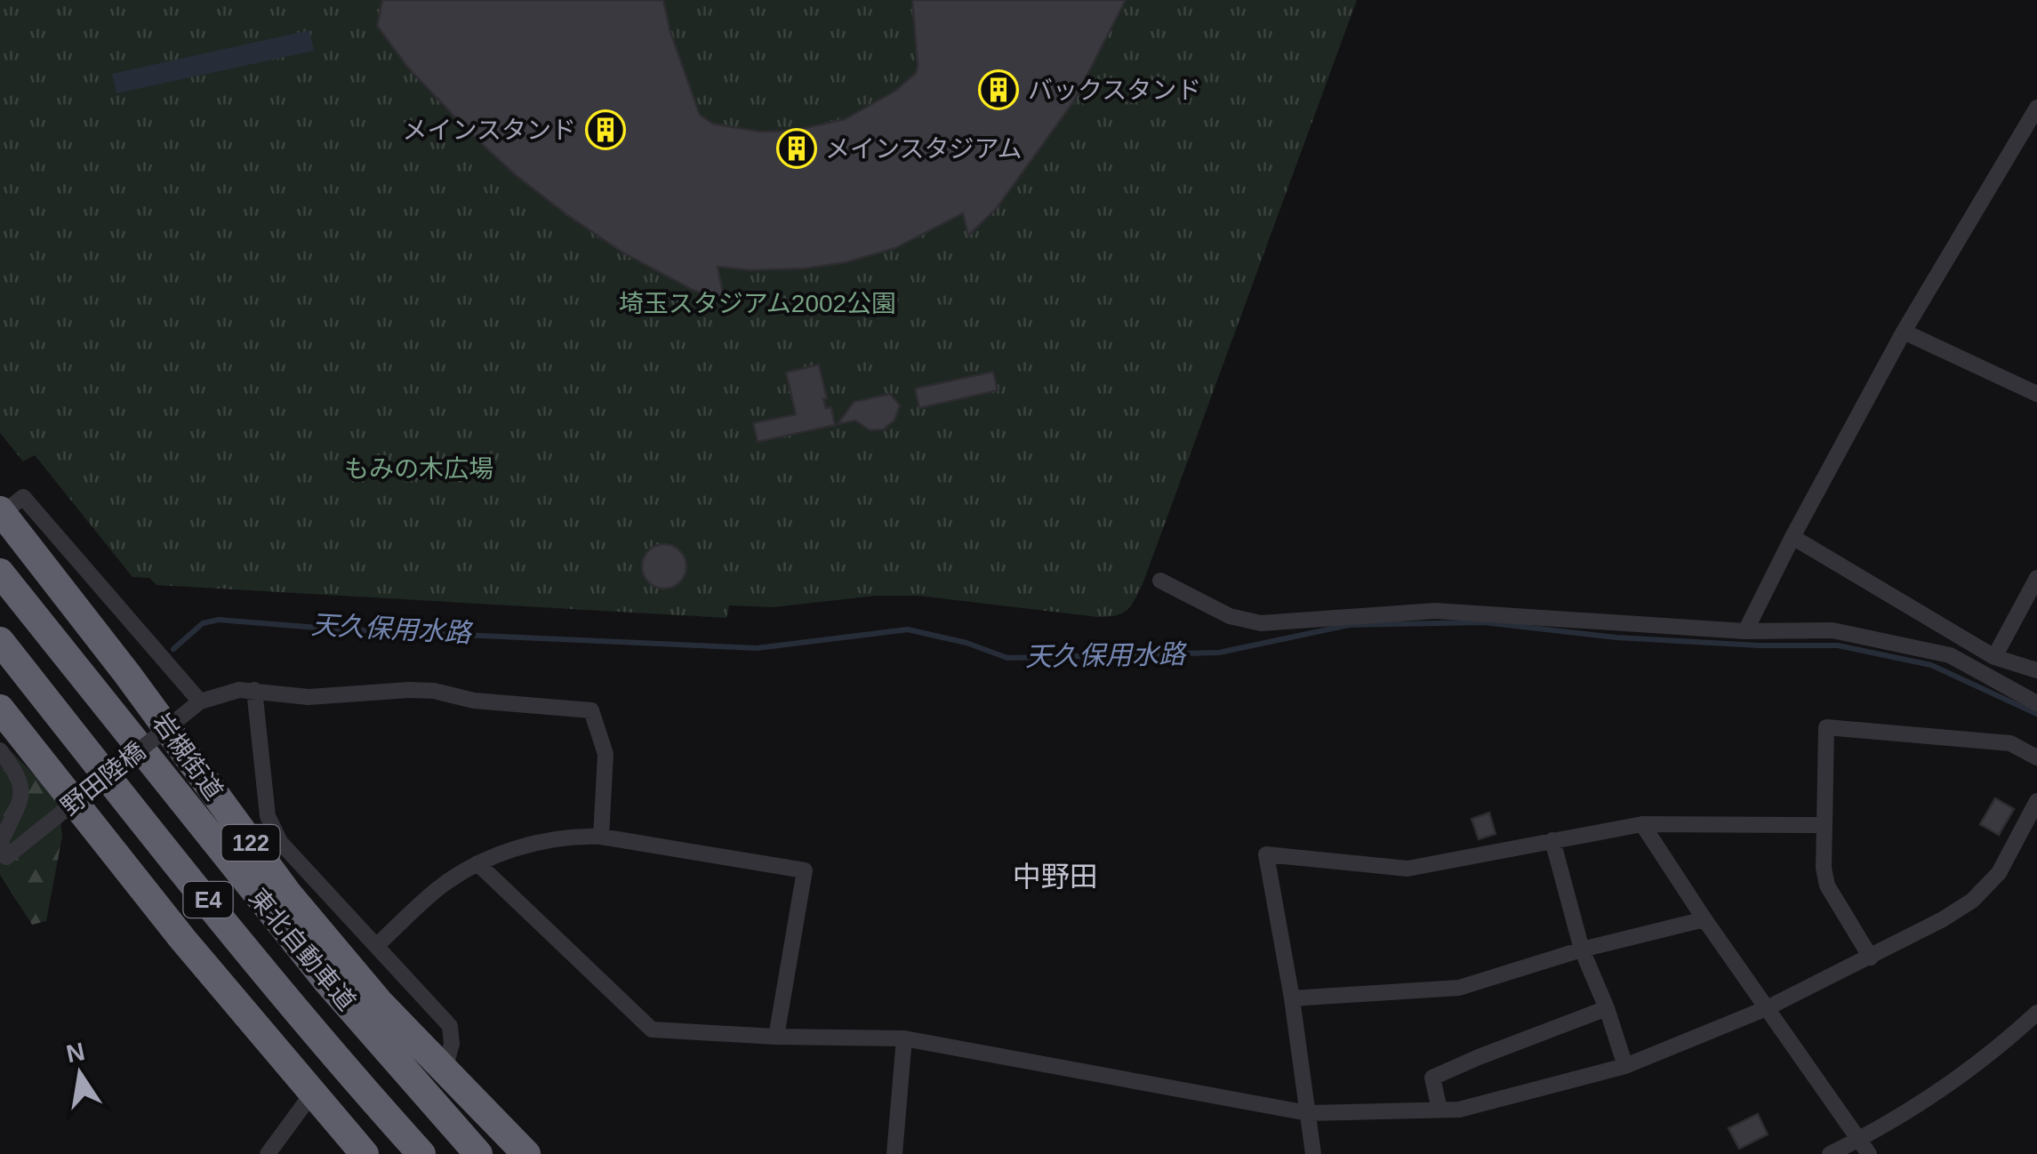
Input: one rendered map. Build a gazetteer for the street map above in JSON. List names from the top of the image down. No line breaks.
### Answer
{"streets":{"highway":["岩槻街道","122","E4","東北自動車道"],"street":["野田陸橋"]},"districts":["中野田"],"water":["天久保用水路"],"parks":["埼玉スタジアム2002公園","もみの木広場"],"places":{"building":["バックスタンド","メインスタンド","メインスタジアム"]},"north":"top"}
